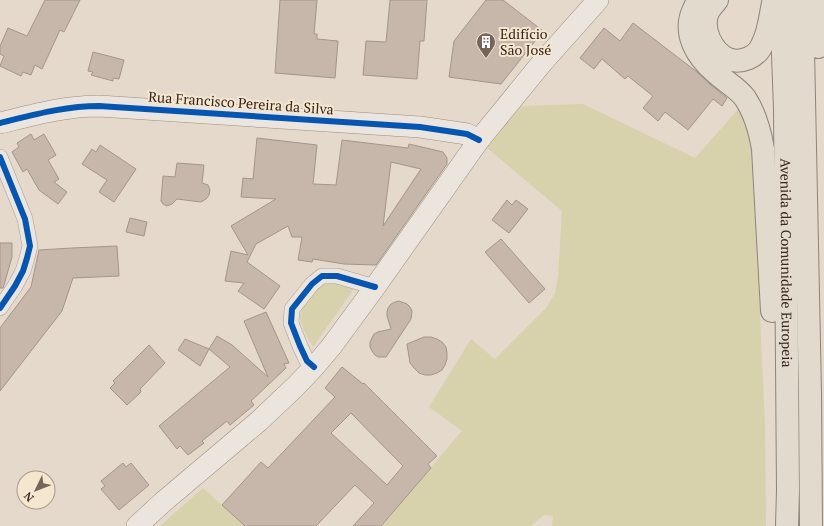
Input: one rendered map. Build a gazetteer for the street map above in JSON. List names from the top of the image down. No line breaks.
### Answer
{"streets":{"main road":["Rua Francisco Pereira da Silva","Avenida da Comunidade Europeia"]},"places":{"building":["Edifício São José"]},"north":"bottom left"}
